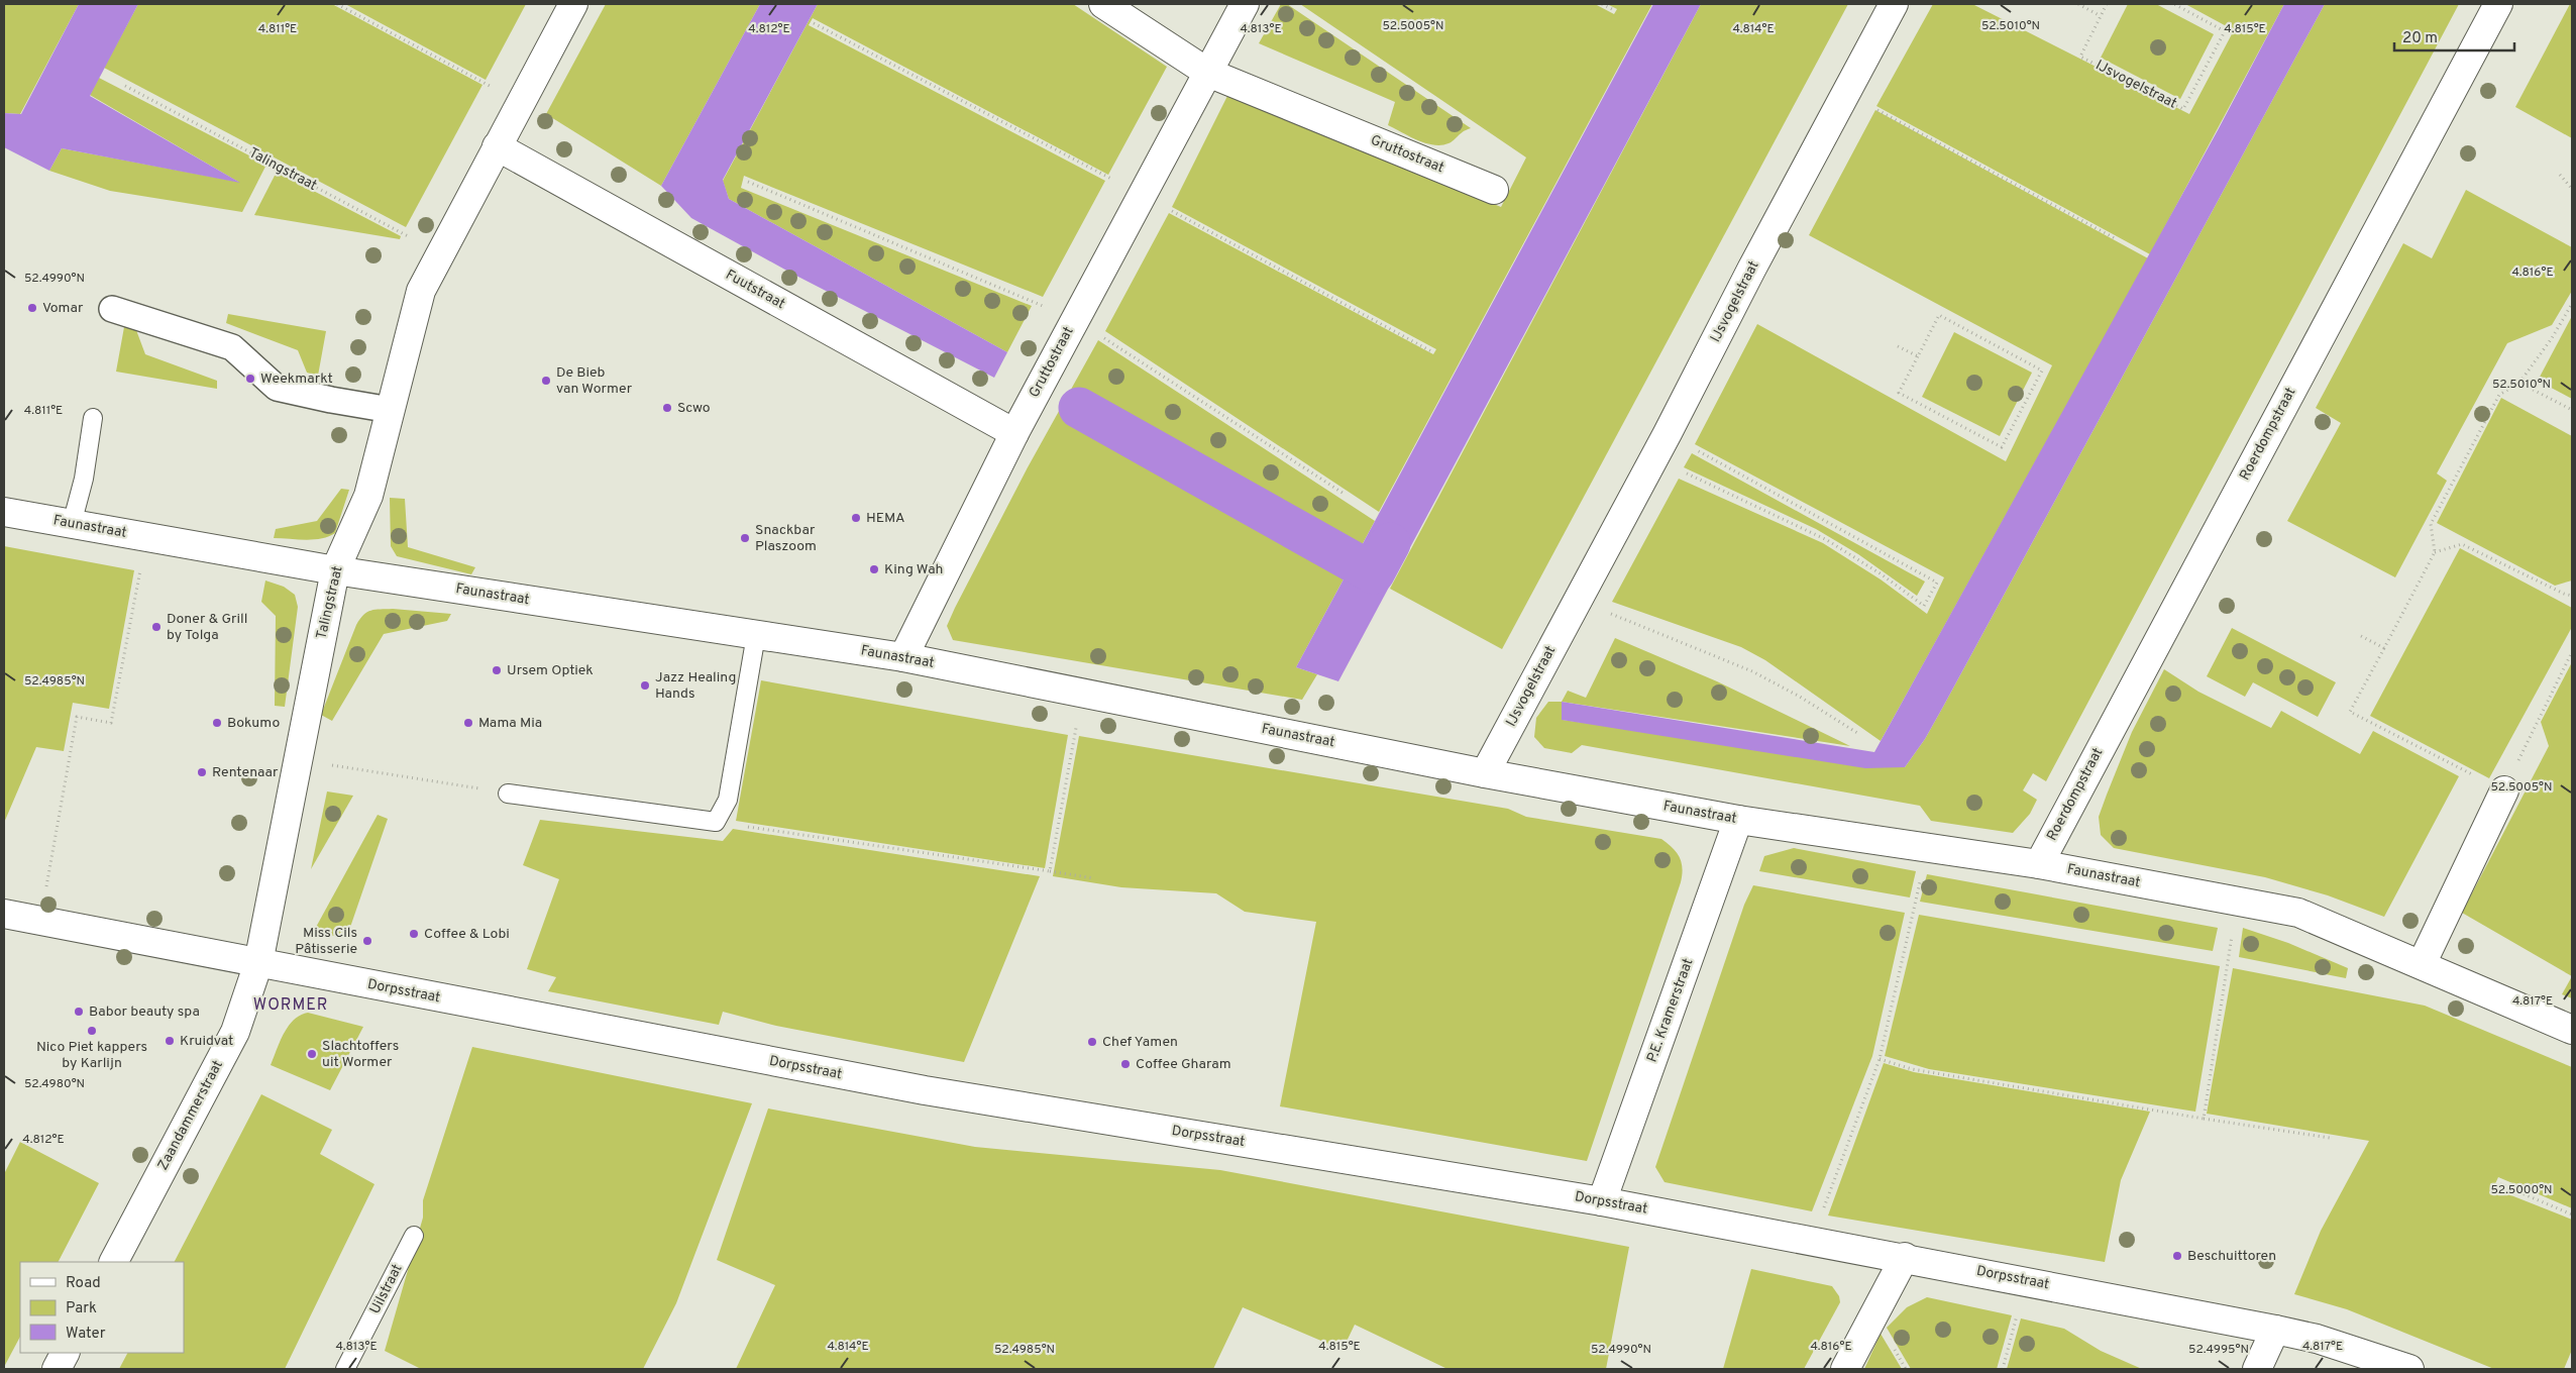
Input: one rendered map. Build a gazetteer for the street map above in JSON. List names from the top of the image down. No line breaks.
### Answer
{"streets":{"street":["IJsvogelstraat","Gruttostraat","Talingstraat","Fuutstraat","Roerdompstraat","Faunastraat","Dorpsstraat","P.E. Kramerstraat","Zaandammerstraat"],"lane":["Uilstraat"]},"crossings":[["IJsvogelstraat","Faunastraat"],["Gruttostraat","Fuutstraat"],["Gruttostraat","Faunastraat"],["Talingstraat","Fuutstraat"],["Talingstraat","Faunastraat"],["Talingstraat","Dorpsstraat"],["Talingstraat","Zaandammerstraat"],["Roerdompstraat","Faunastraat"],["Faunastraat","P.E. Kramerstraat"],["Dorpsstraat","P.E. Kramerstraat"],["Dorpsstraat","Zaandammerstraat"]],"districts":["WORMER"],"places":["Vomar","Weekmarkt","De Bieb van Wormer","Scwo","HEMA","Snackbar Plaszoom","King Wah","Doner & Grill by Tolga","Ursem Optiek","Jazz Healing Hands","Bokumo","Mama Mia","Rentenaar","Coffee & Lobi","Miss Cils Pâtisserie","Babor beauty spa","Nico Piet kappers by Karlijn","Kruidvat","Chef Yamen","Slachtoffers uit Wormer","Coffee Gharam","Beschuittoren"],"legend":["Road","Park","Water"],"scale_bar":"20 m","coordinates":["52.5005°N","52.5010°N","4.811°E","4.812°E","4.813°E","4.814°E","4.815°E","4.816°E","52.4990°N","52.4985°N","4.817°E","52.4980°N","52.5000°N","52.4995°N"]}
